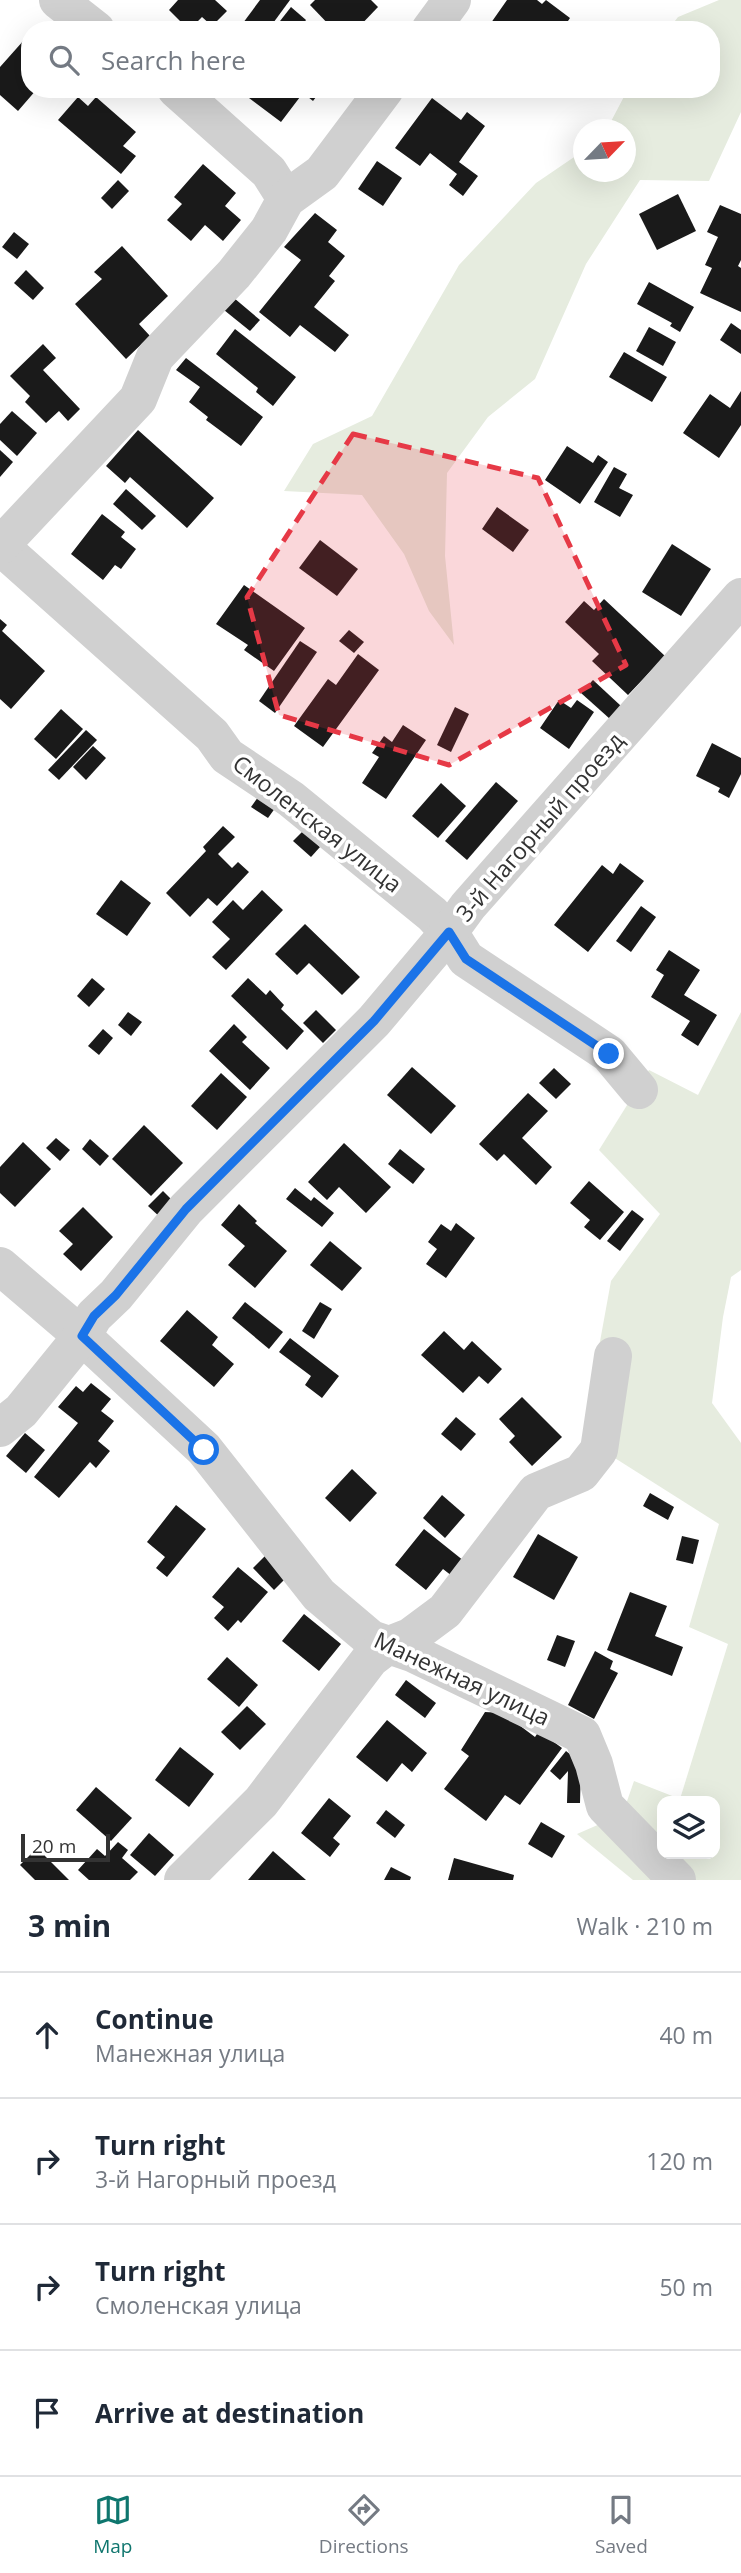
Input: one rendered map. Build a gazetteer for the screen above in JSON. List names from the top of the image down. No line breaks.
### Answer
{"streets":{"street":["Смоленская улица","3-й Нагорный проезд","Манежная улица"]},"crossings":[["Смоленская улица","3-й Нагорный проезд"],["3-й Нагорный проезд","Манежная улица"]],"scale_bar":"20 m","north":"top right","page":{"search":"Search here","scale":"20 m","heading":["3 min","Walk · 210 m"],"list":[["Continue","Манежная улица","40 m"],["Turn right","3-й Нагорный проезд","120 m"],["Turn right","Смоленская улица","50 m"],"Arrive at destination"],"nav":["Map","Directions","Saved"]}}
